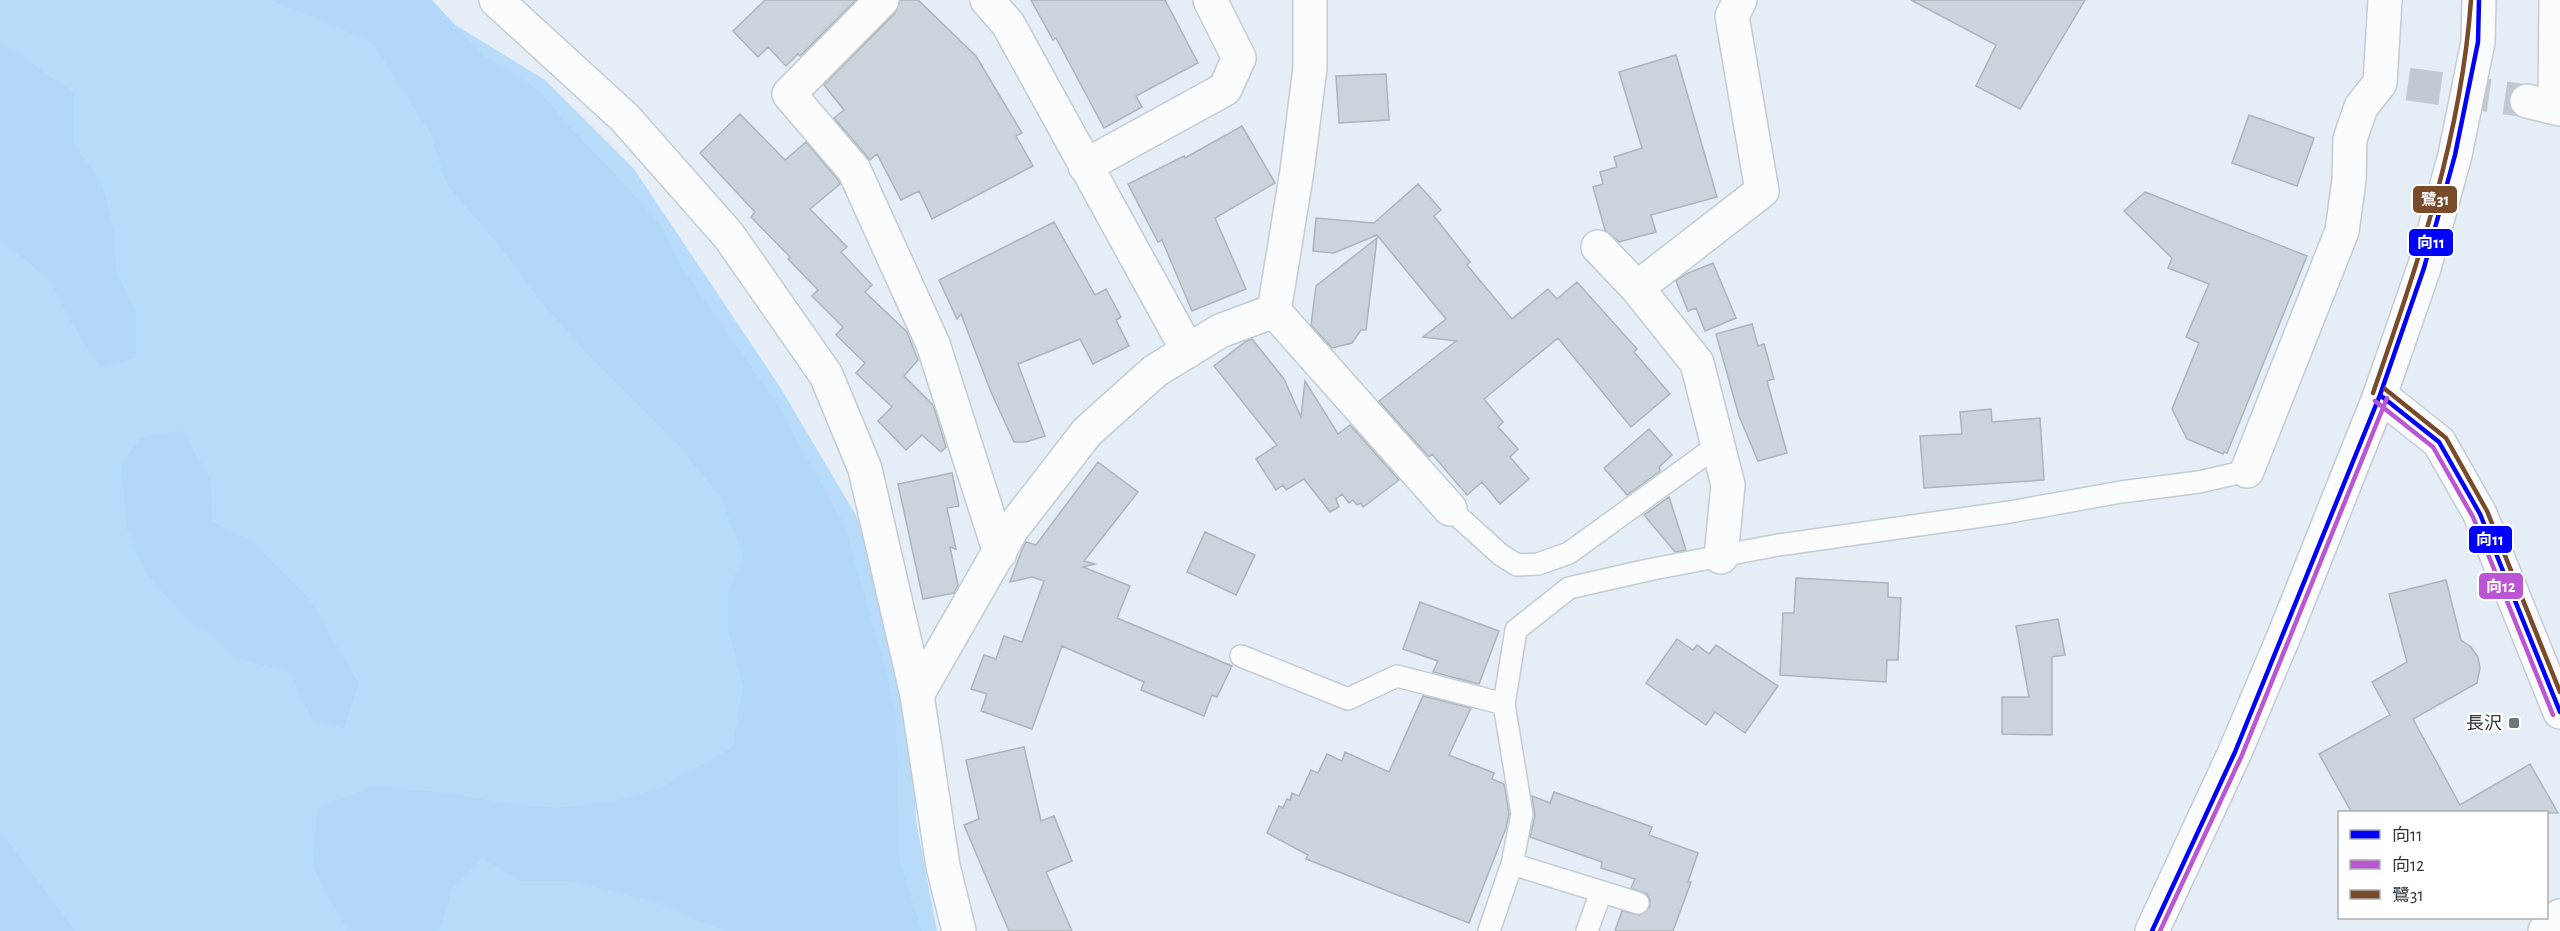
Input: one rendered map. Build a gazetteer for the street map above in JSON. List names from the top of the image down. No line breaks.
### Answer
{"places":{"transit":["長沢"]},"lines":["transit line 向11","transit line 鷺31","transit line 向12"],"legend":["向11","向12","鷺31"]}
